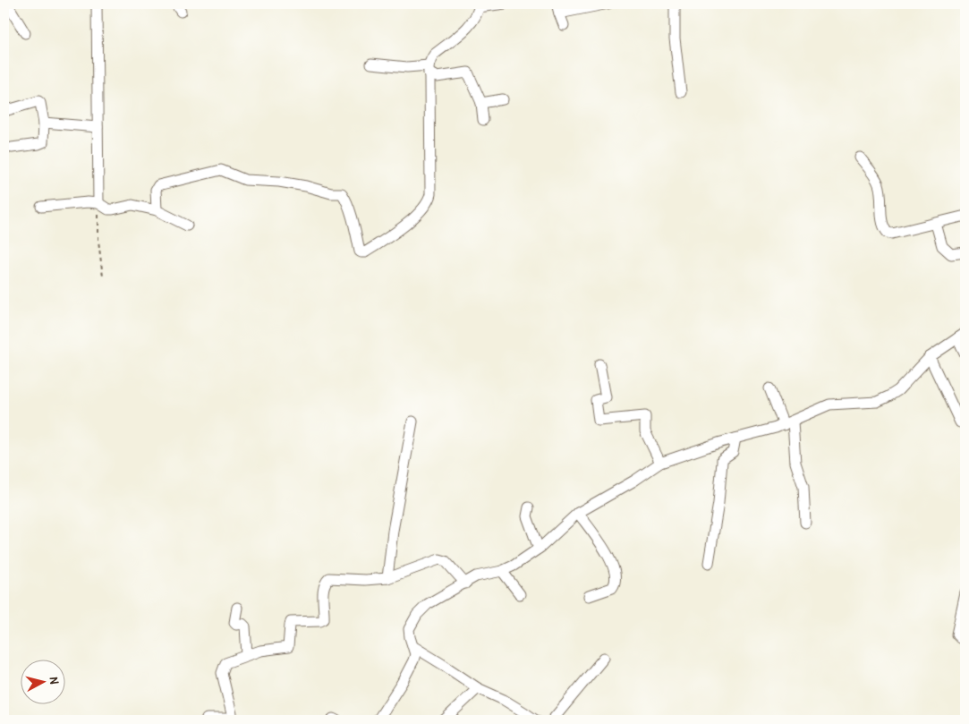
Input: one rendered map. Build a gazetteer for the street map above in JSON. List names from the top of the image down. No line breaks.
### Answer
{"north":"right"}
